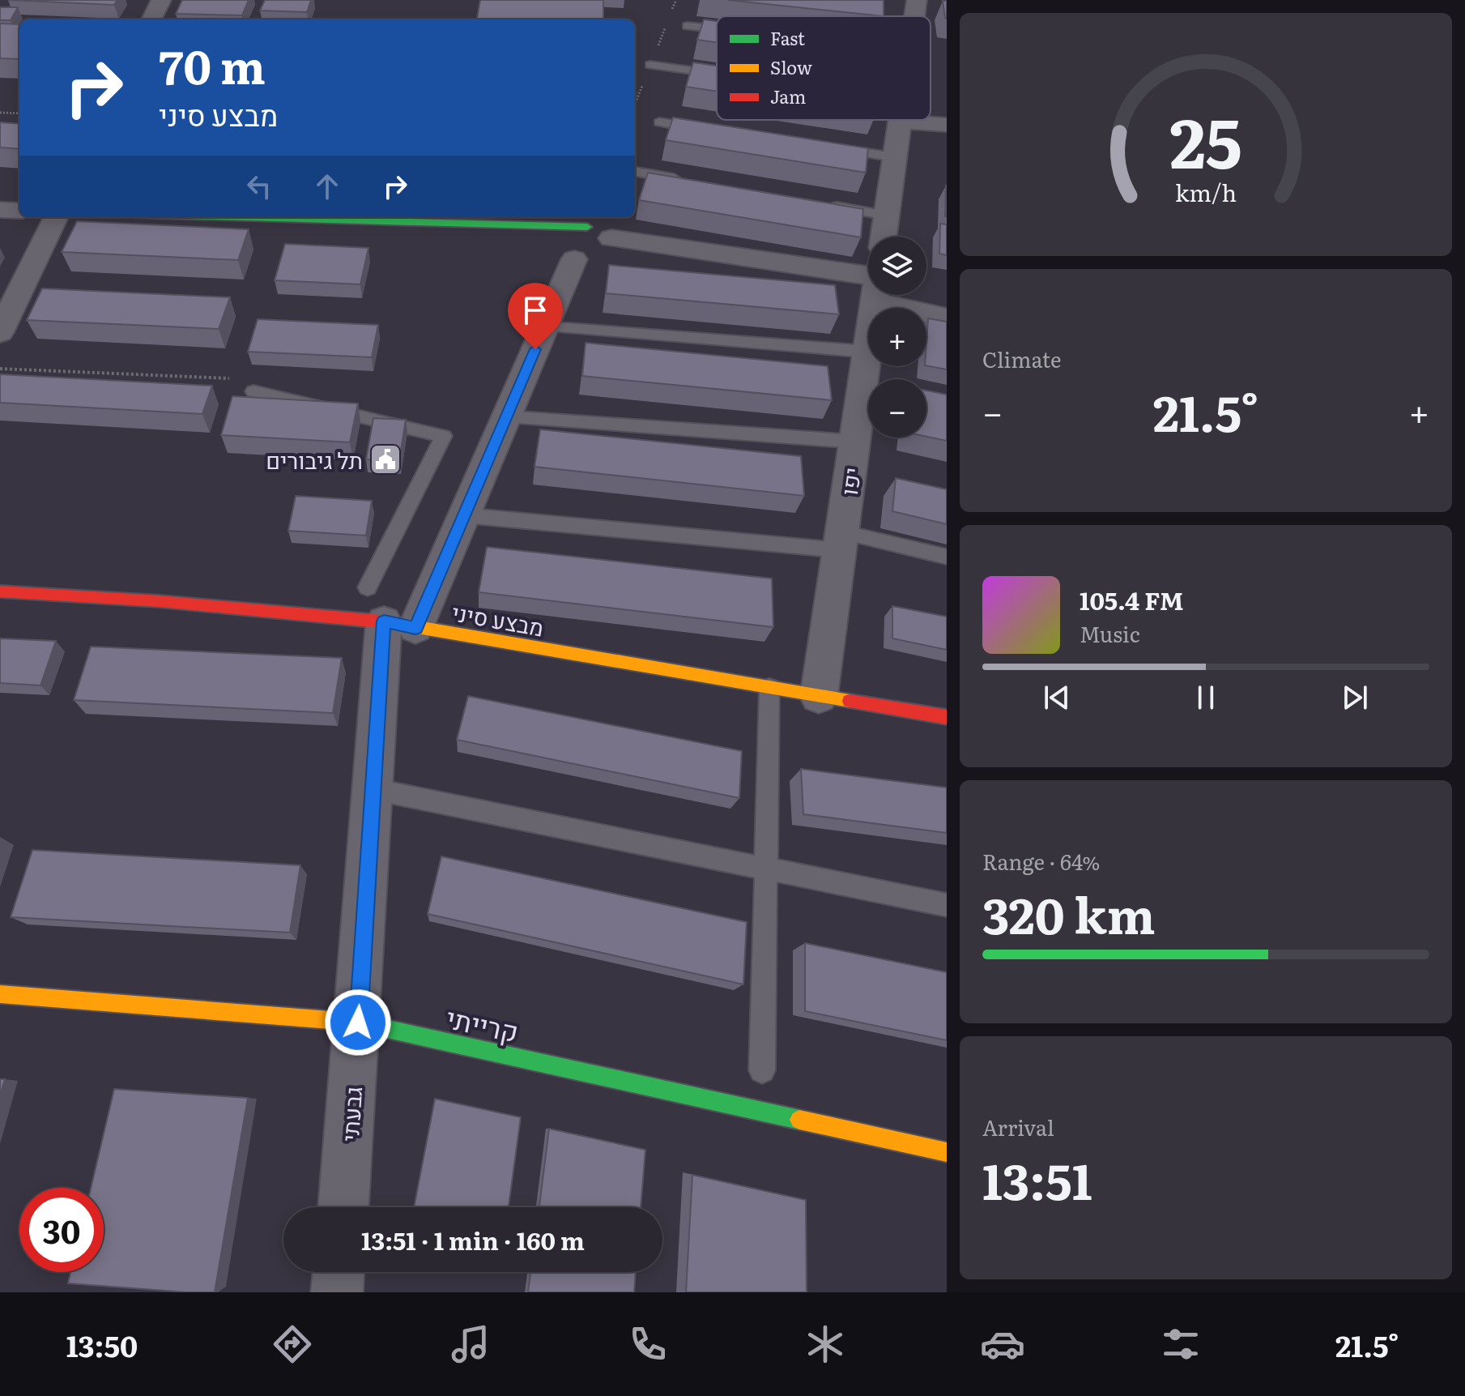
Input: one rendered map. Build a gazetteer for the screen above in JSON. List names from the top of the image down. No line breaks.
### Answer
{"streets":{"street":["יפו","מבצע סיני","קרייתי","גבעתי"]},"crossings":[["יפו","מבצע סיני"],["מבצע סיני","גבעתי"],["קרייתי","גבעתי"]],"places":{"public building":["תל גיבורים"]},"legend":["Fast","Slow","Jam"],"page":{"turn":["70 m","מבצע סיני"],"map_buttons":["+","−"],"tile":["Climate",["Range · 64%","320 km"],["Arrival","13:51"]],"heat":["−","21.5°","+"],"song":["105.4 FM","Music"],"limit":"30","trip":"13:51 · 1 min · 160 m","tabs":["13:50","21.5°"],"gauge":["25","km/h"]}}
